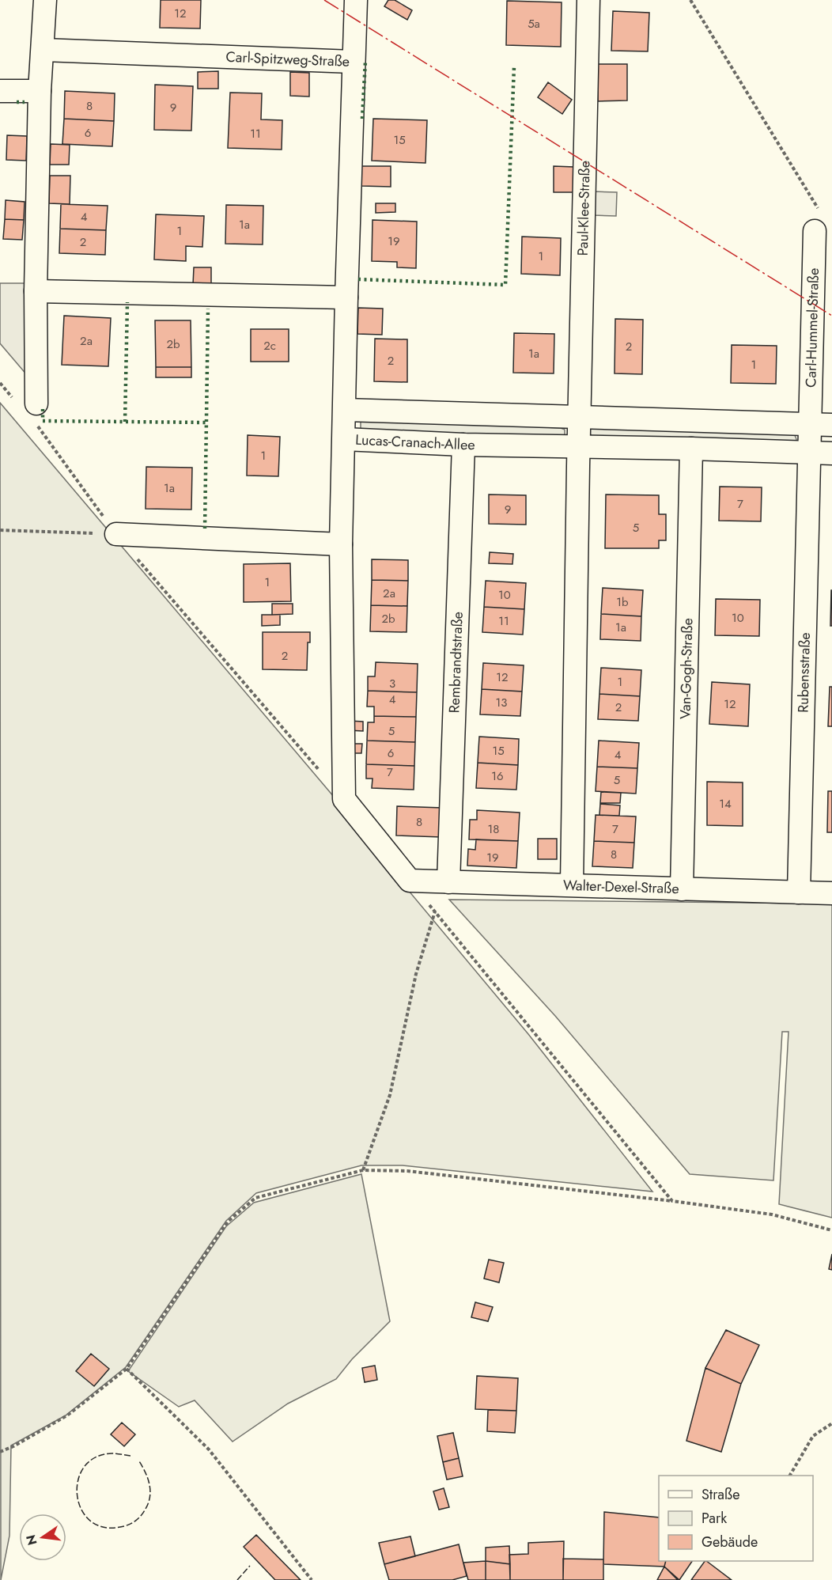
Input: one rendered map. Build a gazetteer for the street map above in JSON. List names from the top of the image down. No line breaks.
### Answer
{"streets":{"street":["Carl-Spitzweg-Straße","Paul-Klee-Straße","Carl-Hummel-Straße","Lucas-Cranach-Allee","Rembrandtstraße","Van-Gogh-Straße","Rubensstraße","Walter-Dexel-Straße"]},"crossings":[["Carl-Spitzweg-Straße","Lucas-Cranach-Allee"],["Paul-Klee-Straße","Lucas-Cranach-Allee"],["Carl-Hummel-Straße","Lucas-Cranach-Allee"],["Lucas-Cranach-Allee","Rembrandtstraße"],["Lucas-Cranach-Allee","Van-Gogh-Straße"],["Lucas-Cranach-Allee","Rubensstraße"],["Rembrandtstraße","Walter-Dexel-Straße"],["Van-Gogh-Straße","Walter-Dexel-Straße"],["Rubensstraße","Walter-Dexel-Straße"]],"house_numbers":["12","5a","8","9","6","11","15","4","1a","1","19","2","1","2a","2b","2c","2","1a","2","1","1","1a","7","9","5","1","2a","10","1b","10","2b","11","1a","2","12","1","3","4","13","12","2","5","15","6","4","7","16","5","14","8","18","7","8","19"],"legend":["Straße","Park","Gebäude"],"north":"left"}
